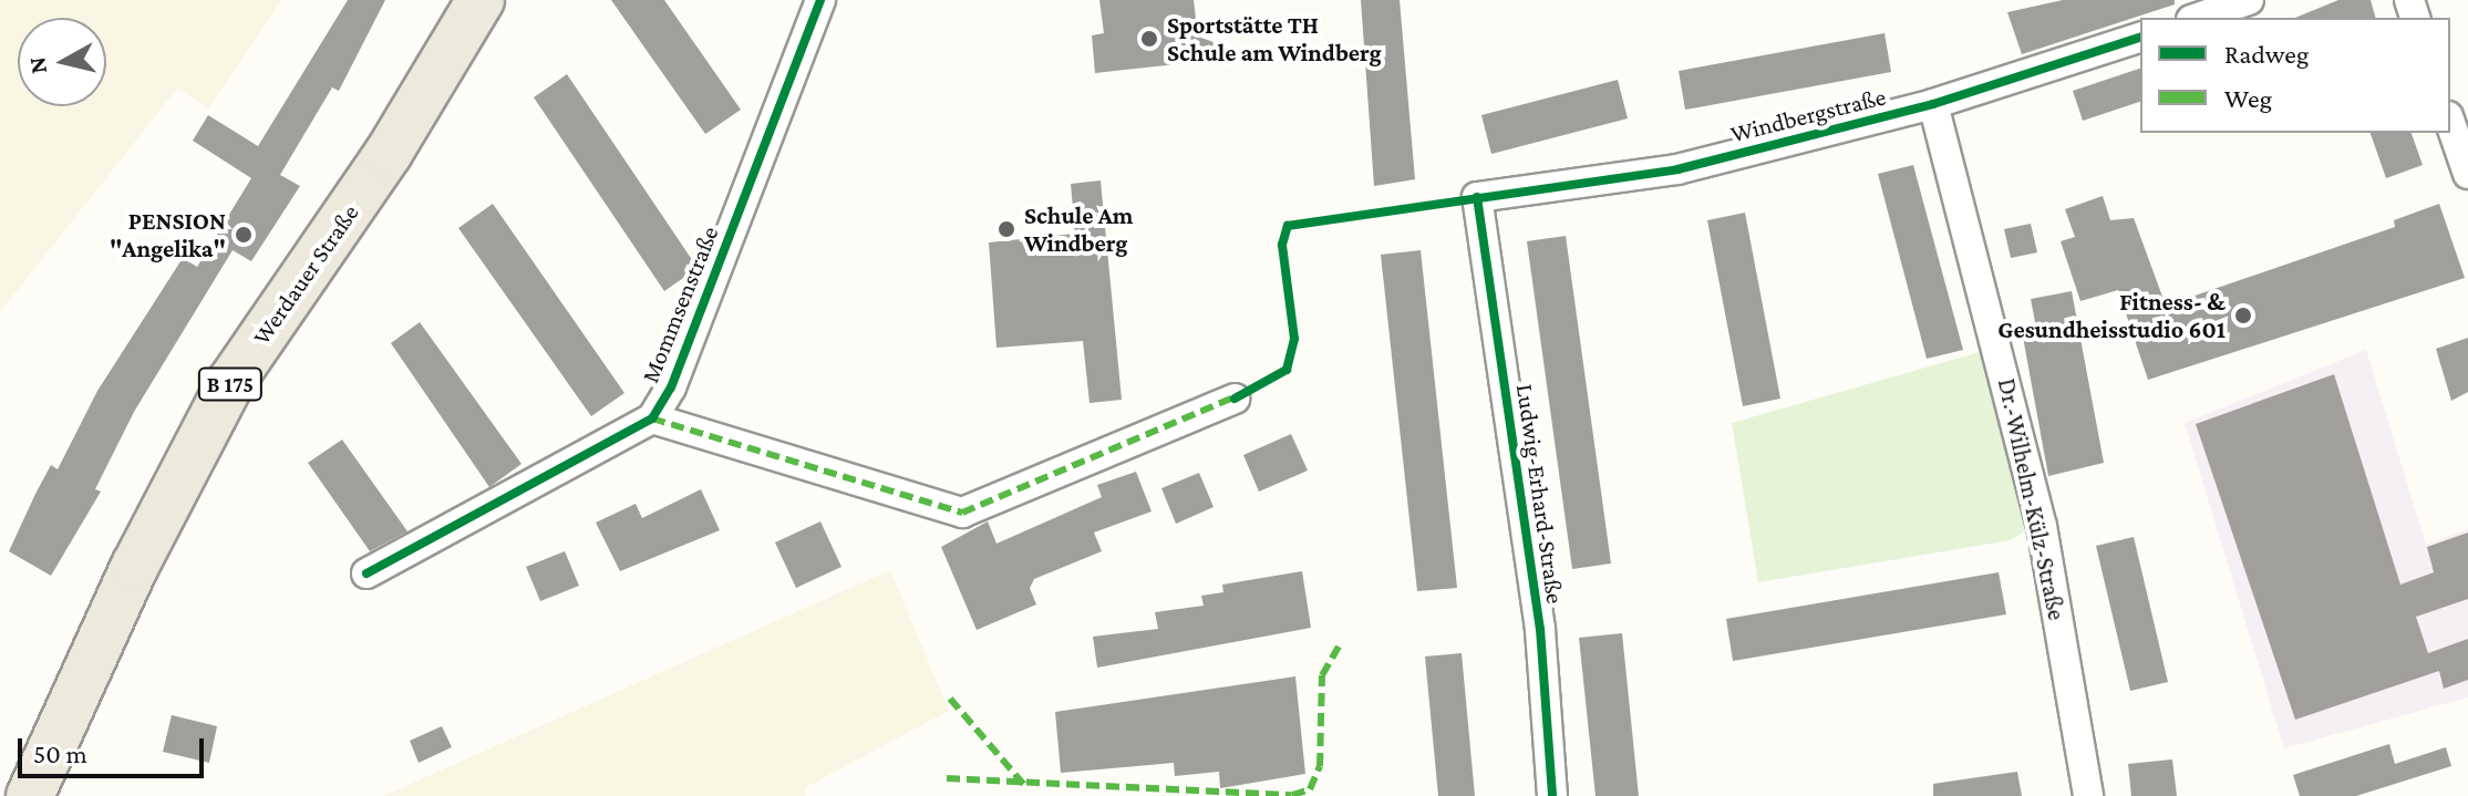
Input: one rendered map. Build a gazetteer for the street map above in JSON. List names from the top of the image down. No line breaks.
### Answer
{"streets":{"main road":["Werdauer Straße","B 175"],"street":["Windbergstraße","Mommsenstraße","Ludwig-Erhard-Straße","Dr.-Wilhelm-Külz-Straße"]},"crossings":[["Windbergstraße","Ludwig-Erhard-Straße"],["Windbergstraße","Dr.-Wilhelm-Külz-Straße"]],"places":["Sportstätte TH Schule am Windberg","Schule Am Windberg","PENSION \"Angelika\"","Fitness- & Gesundheisstudio 601"],"legend":["Radweg","Weg"],"scale_bar":"50 m","north":"left"}
